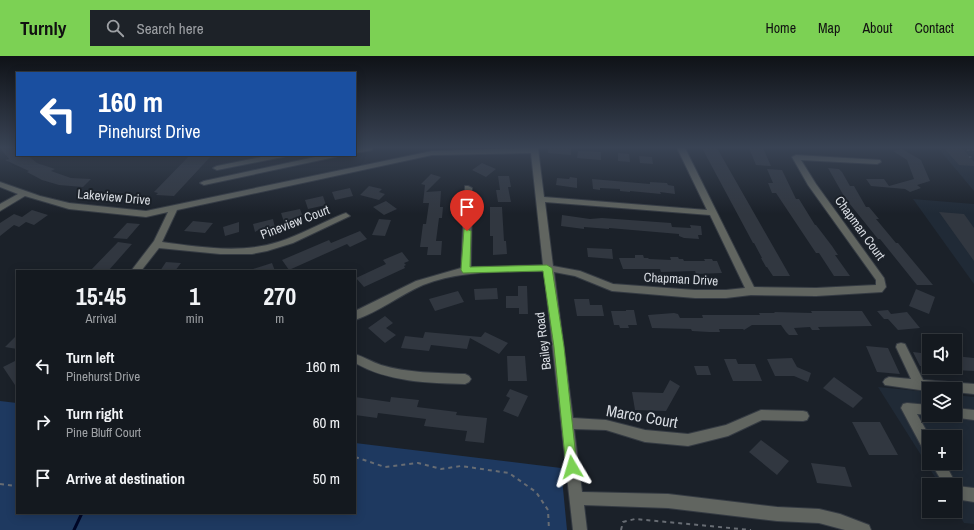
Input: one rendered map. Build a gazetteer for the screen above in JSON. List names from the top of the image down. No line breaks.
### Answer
{"streets":{"street":["Lakeview Drive","Pineview Court","Chapman Court","Chapman Drive","Bailey Road","Marco Court"]},"crossings":[["Chapman Court","Chapman Drive"],["Chapman Drive","Bailey Road"],["Bailey Road","Marco Court"]],"page":{"header":"Turnly","search":"Search here","nav":["Home","Map","About","Contact"],"turn":["160 m","Pinehurst Drive"],"eta":["15:45","Arrival","1","min","270","m"],"map_buttons":["+","−"],"list":[{"name":"Turn left","note":"Pinehurst Drive","value":"160 m"},{"name":"Turn right","note":"Pine Bluff Court","value":"60 m"},{"name":"Arrive at destination","value":"50 m"}]}}
